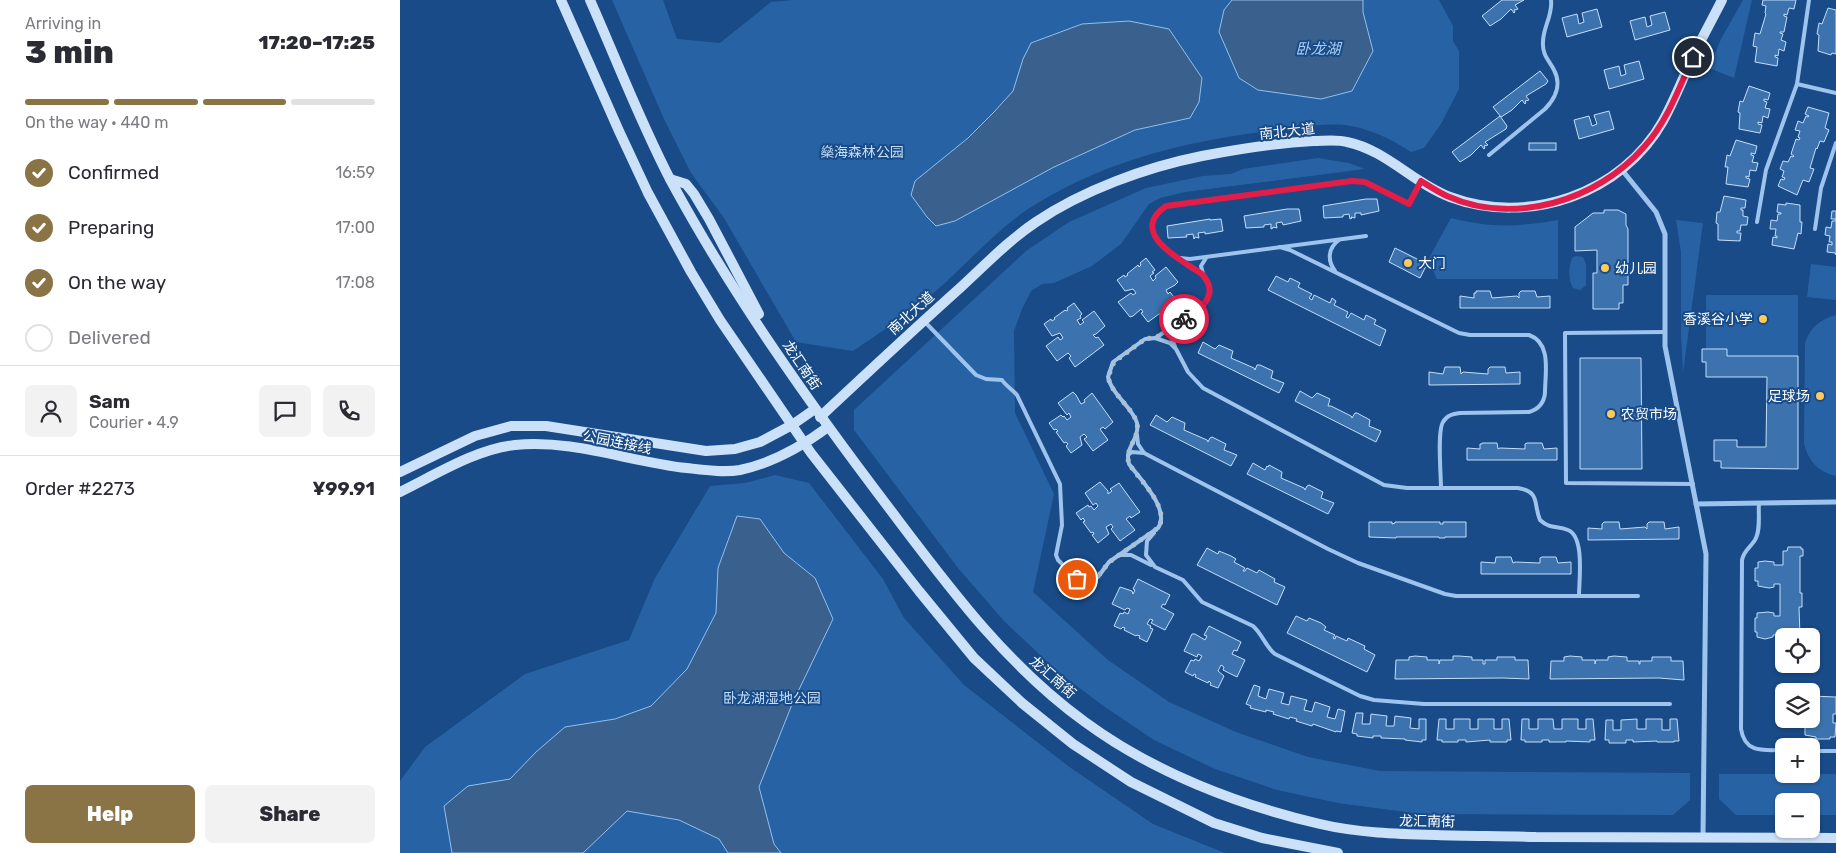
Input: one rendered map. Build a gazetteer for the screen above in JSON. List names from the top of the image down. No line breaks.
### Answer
{"streets":{"main road":["南北大道","龙汇南街","公园连接线"]},"crossings":[["南北大道","龙汇南街"],["南北大道","公园连接线"],["龙汇南街","公园连接线"]],"water":["卧龙湖"],"parks":["燊海森林公园","卧龙湖湿地公园"],"places":["大门","幼儿园","香溪谷小学","足球场","农贸市场"],"page":{"heading":["3 min","Arriving in","17:20–17:25"],"panel":["Sam","Courier · 4.9","Order #2273","¥99.91"],"bar":"On the way · 440 m","list":[["Confirmed","16:59"],["Preparing","17:00"],["On the way","17:08"],"Delivered"],"map_buttons":["+","−"],"buttons":["Help","Share"]}}
